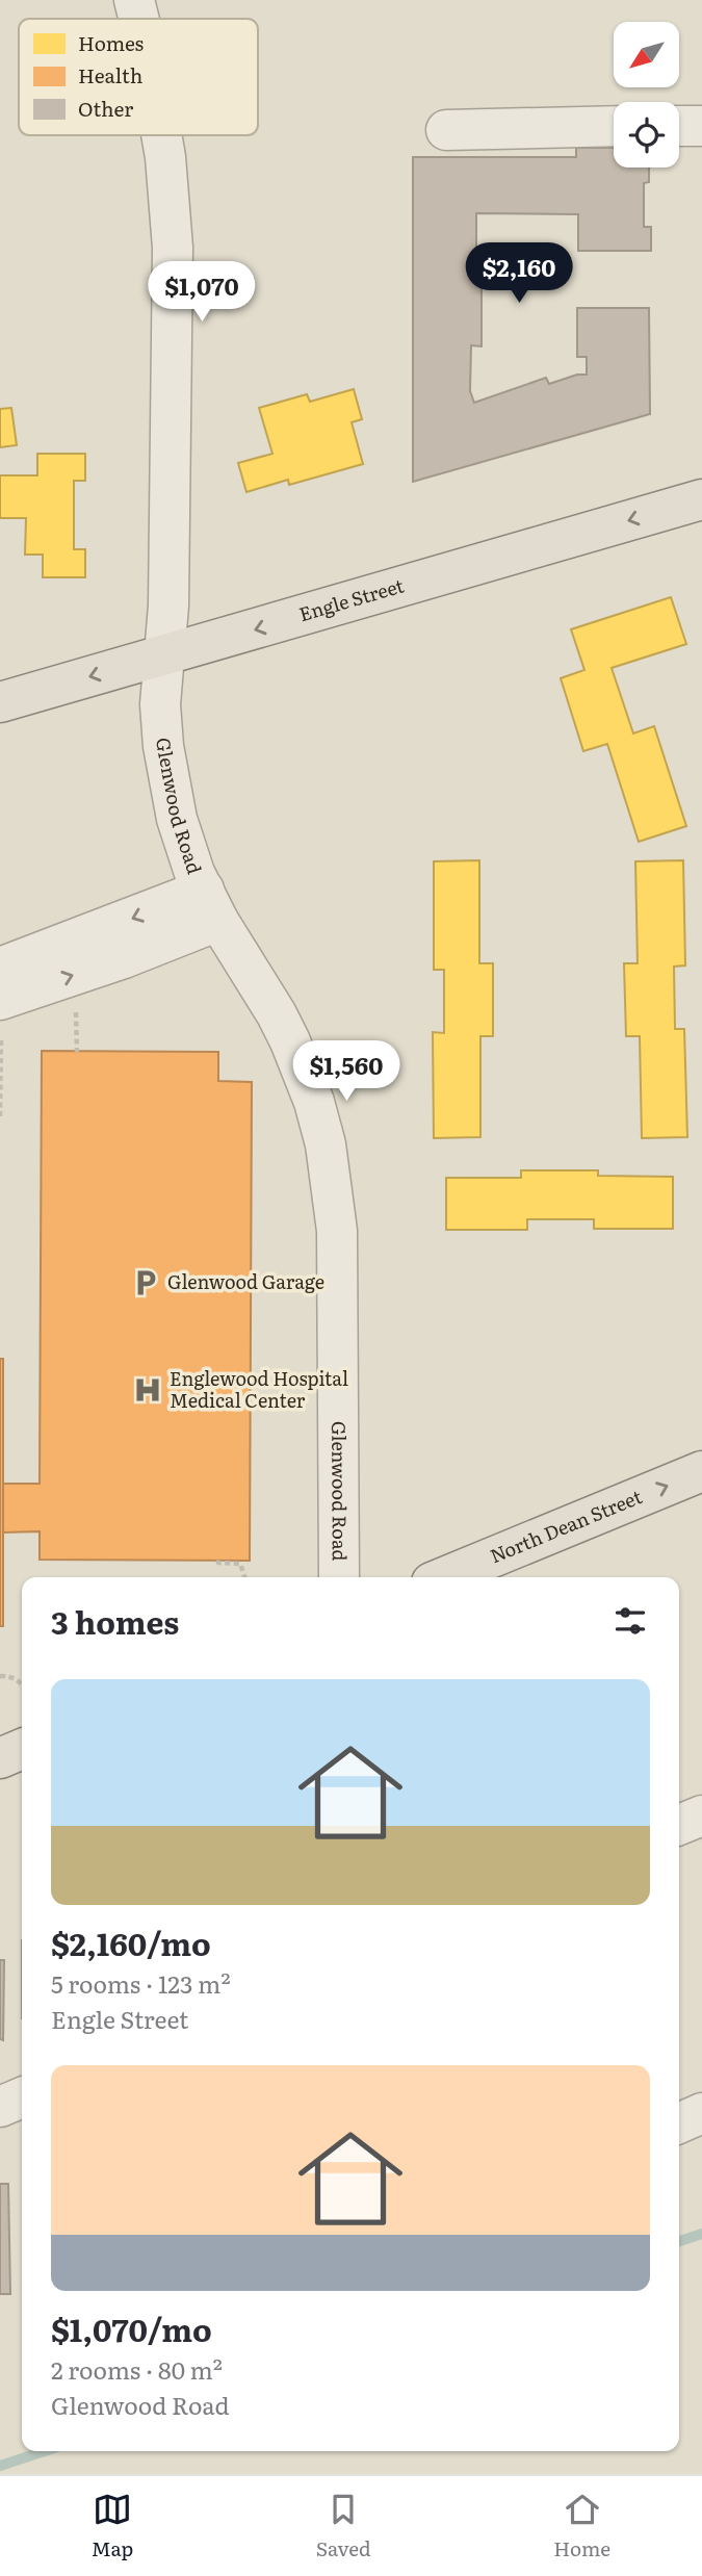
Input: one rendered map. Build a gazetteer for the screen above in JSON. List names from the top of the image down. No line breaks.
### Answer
{"streets":{"main road":["Engle Street","North Dean Street"],"street":["Glenwood Road"]},"crossings":[["Engle Street","Glenwood Road"]],"one_way":["Engle Street","North Dean Street"],"places":{"parking":["Glenwood Garage"],"hospital":["Englewood Hospital Medical Center"]},"legend":["Homes","Health","Other"],"north":"bottom left","page":{"price":["$2,160","$1,070","$1,560"],"heading":"3 homes","list":[{"name":"$2,160/mo","note":"5 rooms · 123 m² · Engle Street"},{"name":"$1,070/mo","note":"2 rooms · 80 m² · Glenwood Road"}],"tabs":["Map","Saved","Home"]}}
